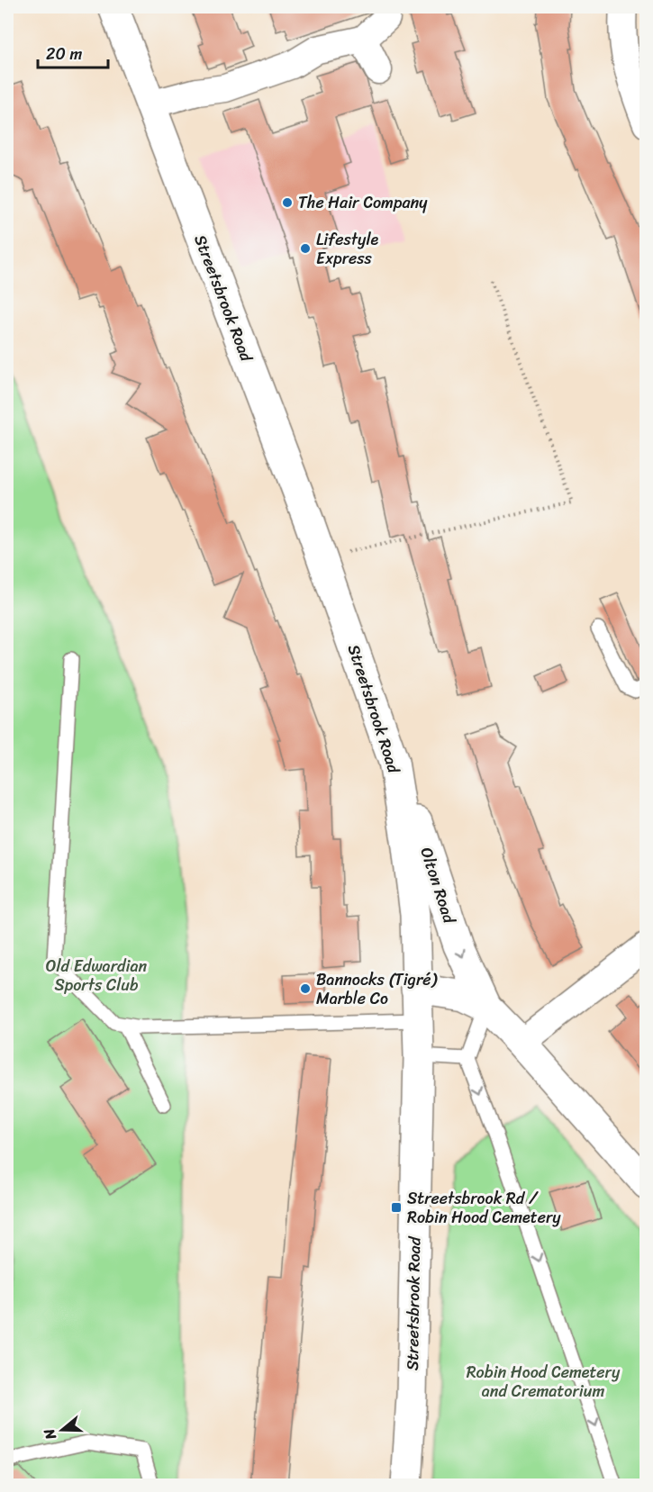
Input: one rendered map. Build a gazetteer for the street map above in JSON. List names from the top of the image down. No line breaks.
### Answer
{"streets":{"main road":["Streetsbrook Road","Olton Road"]},"crossings":[["Streetsbrook Road","Olton Road"]],"one_way":["Olton Road"],"parks":["Old Edwardian Sports Club","Robin Hood Cemetery and Crematorium"],"places":{"other":["The Hair Company","Lifestyle Express","Bannocks (Tigré) Marble Co"],"transit":["Streetsbrook Rd / Robin Hood Cemetery"]},"scale_bar":"20 m","north":"left"}
